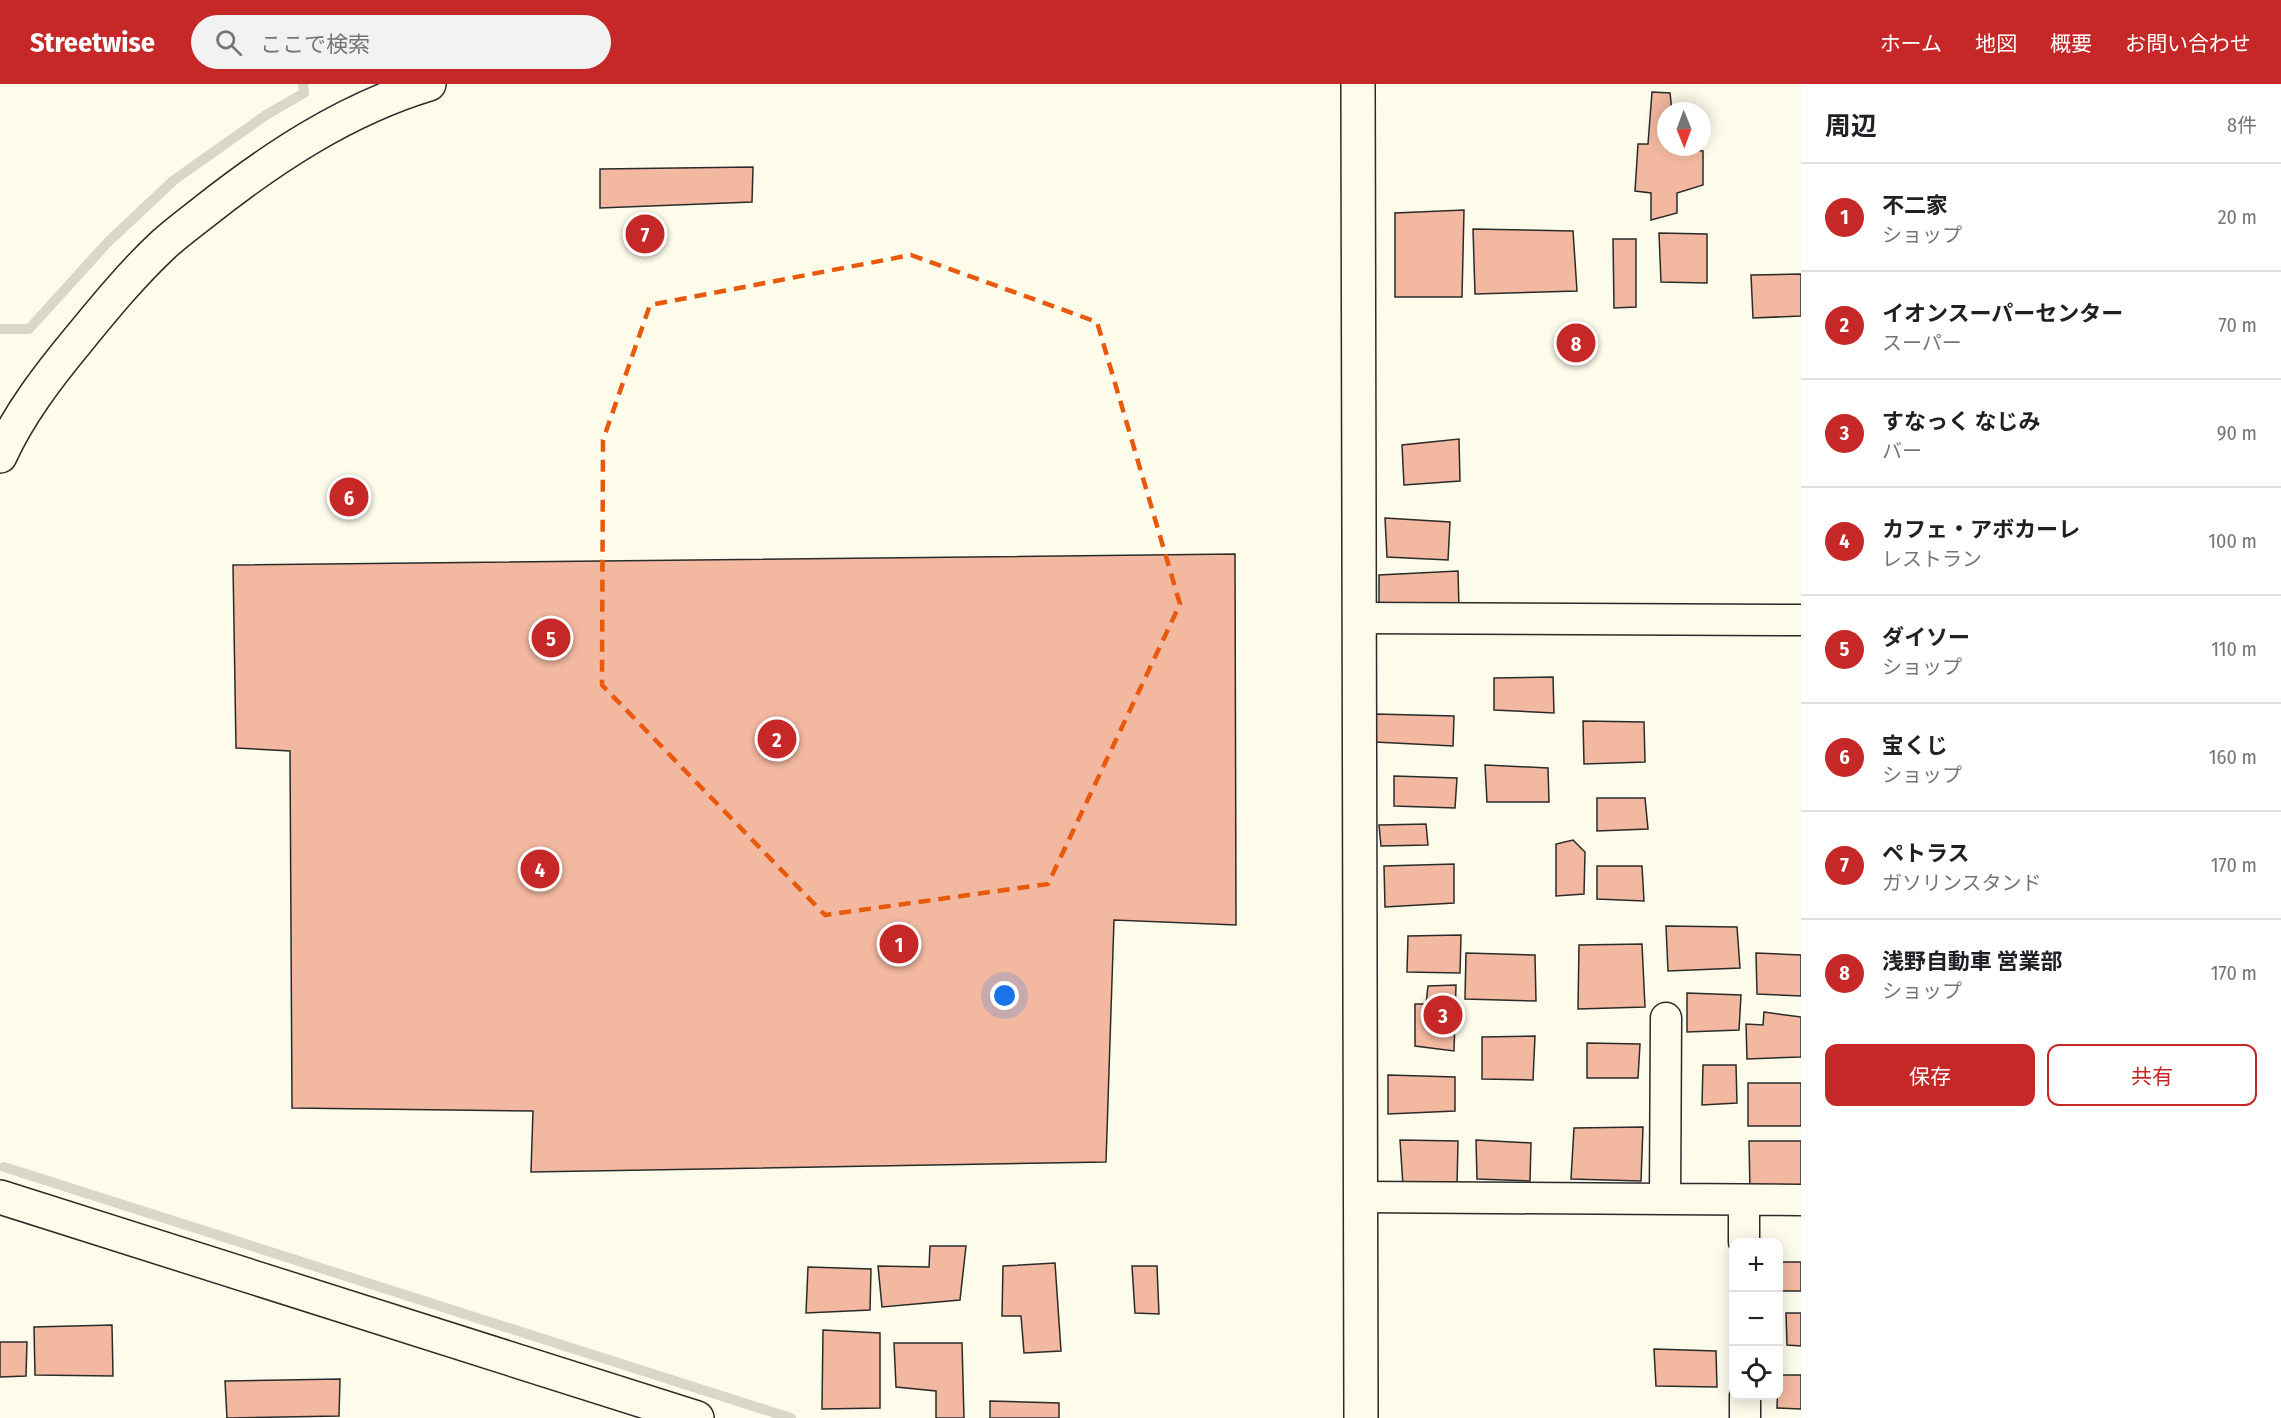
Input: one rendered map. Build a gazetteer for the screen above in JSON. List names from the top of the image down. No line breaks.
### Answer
{"north":"bottom","page":{"header":"Streetwise","search":"ここで検索","nav":["ホーム","地図","概要","お問い合わせ"],"heading":["周辺","8件"],"list":[{"mark":"1","name":"不二家","note":"ショップ","value":"20 m"},{"mark":"2","name":"イオンスーパーセンター","note":"スーパー","value":"70 m"},{"mark":"3","name":"すなっく なじみ","note":"バー","value":"90 m"},{"mark":"4","name":"カフェ・アボカーレ","note":"レストラン","value":"100 m"},{"mark":"5","name":"ダイソー","note":"ショップ","value":"110 m"},{"mark":"6","name":"宝くじ","note":"ショップ","value":"160 m"},{"mark":"7","name":"ペトラス","note":"ガソリンスタンド","value":"170 m"},{"mark":"8","name":"浅野自動車 営業部","note":"ショップ","value":"170 m"}],"pins":["7","8","6","5","2","4","1","3"],"buttons":["保存","共有"],"map_buttons":["+","−"]}}
